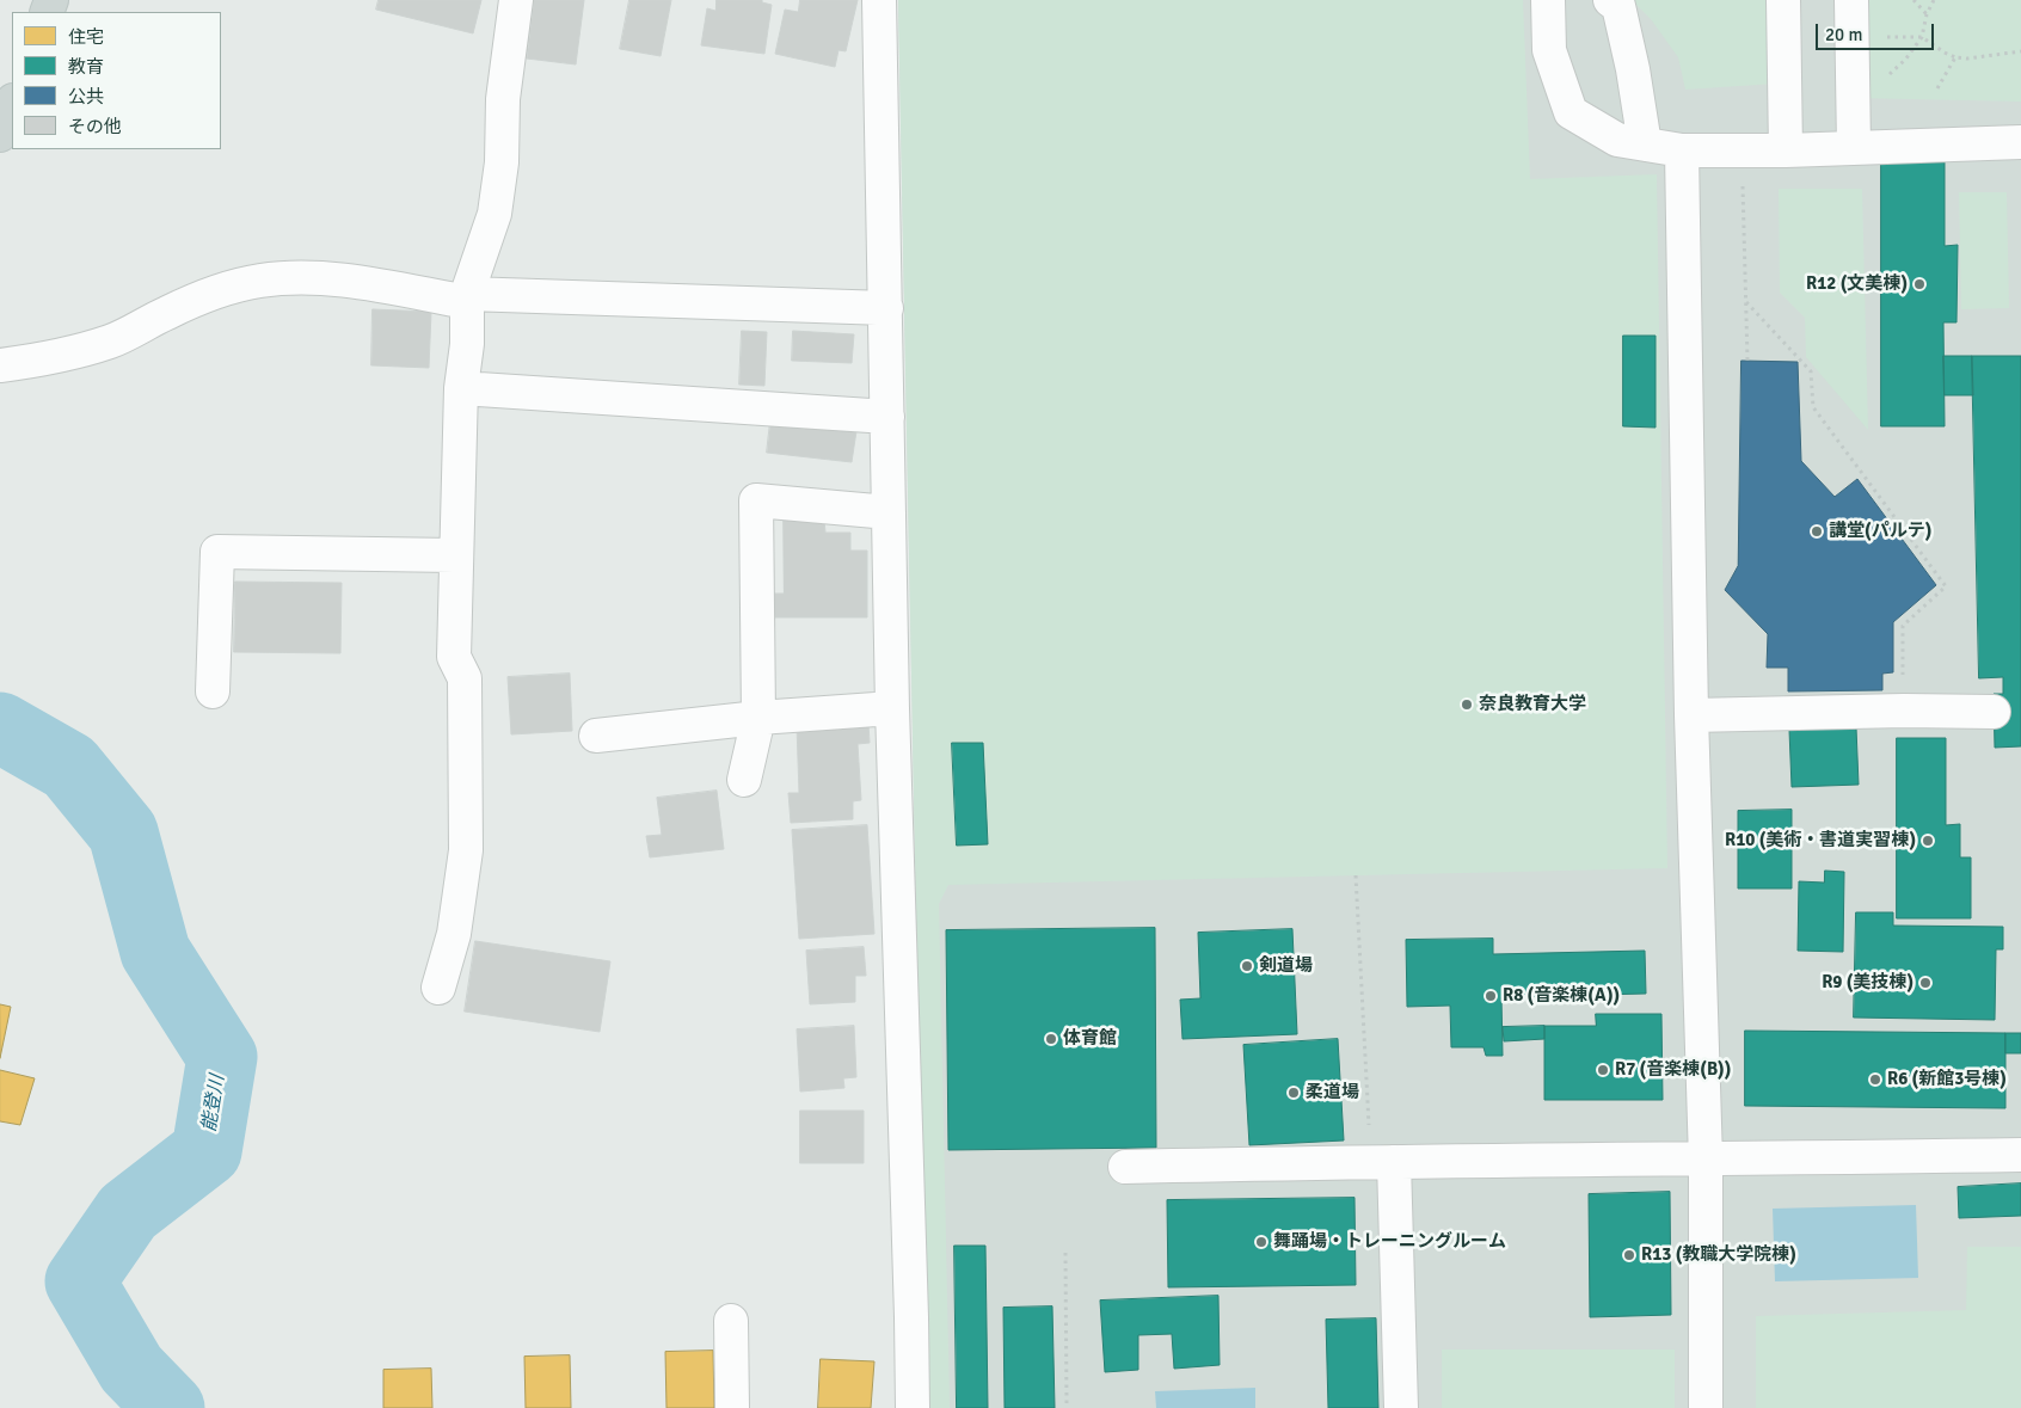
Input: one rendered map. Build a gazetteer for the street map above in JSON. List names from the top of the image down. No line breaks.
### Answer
{"water":["能登川"],"places":["R12 (文美棟)","講堂(パルテ)","奈良教育大学","R10 (美術・書道実習棟)","剣道場","R9 (美技棟)","R8 (音楽棟(A))","体育館","R7 (音楽棟(B))","R6 (新館3号棟)","柔道場","舞踊場・トレーニングルーム","R13 (教職大学院棟)"],"legend":["住宅","教育","公共","その他"],"scale_bar":"20 m"}
